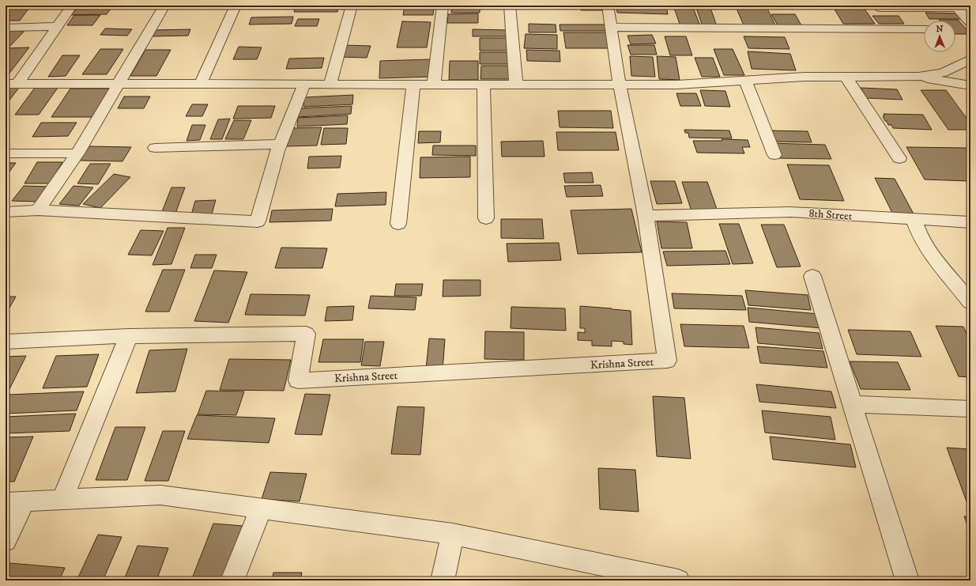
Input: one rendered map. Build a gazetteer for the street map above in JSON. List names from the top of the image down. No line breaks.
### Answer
{"streets":{"street":["8th Street","Krishna Street"]},"crossings":[["8th Street","Krishna Street"]],"north":"top"}
